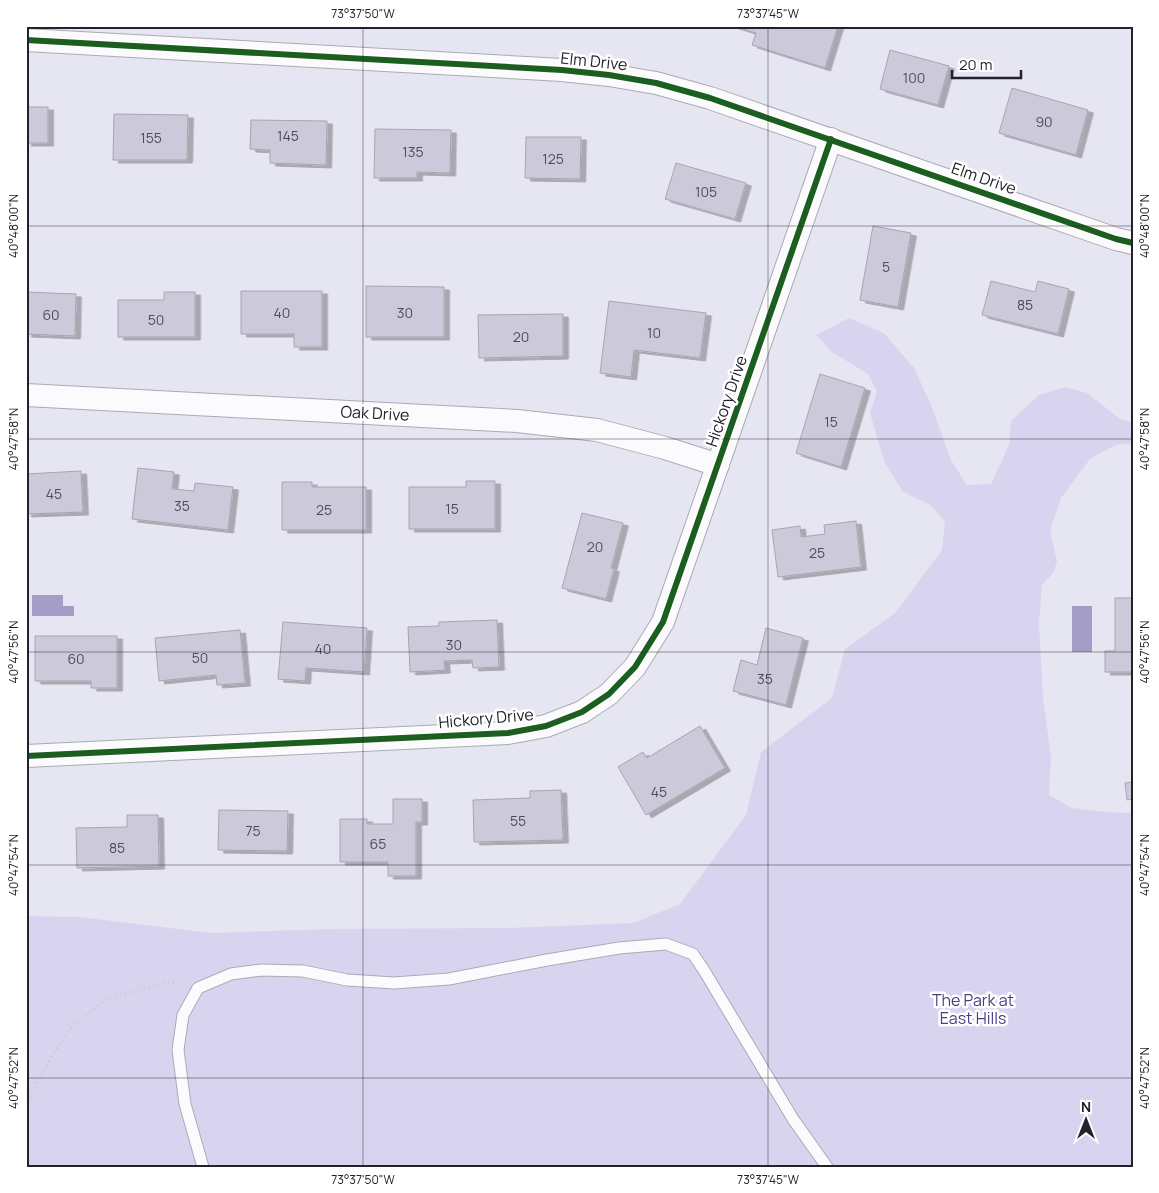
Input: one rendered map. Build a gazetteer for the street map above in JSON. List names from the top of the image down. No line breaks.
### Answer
{"streets":{"street":["Elm Drive","Hickory Drive","Oak Drive"]},"crossings":[["Elm Drive","Hickory Drive"],["Hickory Drive","Oak Drive"]],"parks":["The Park at East Hills"],"house_numbers":["100","90","145","155","135","125","105","5","85","40","30","60","50","10","20","15","45","35","15","25","20","25","30","40","50","60","35","45","55","75","65","85"],"scale_bar":"20 m","north":"top","coordinates":["73°37'50\"W","73°37'45\"W","40°48'00\"N","40°47'58\"N","40°47'56\"N","40°47'54\"N","40°47'52\"N"]}
